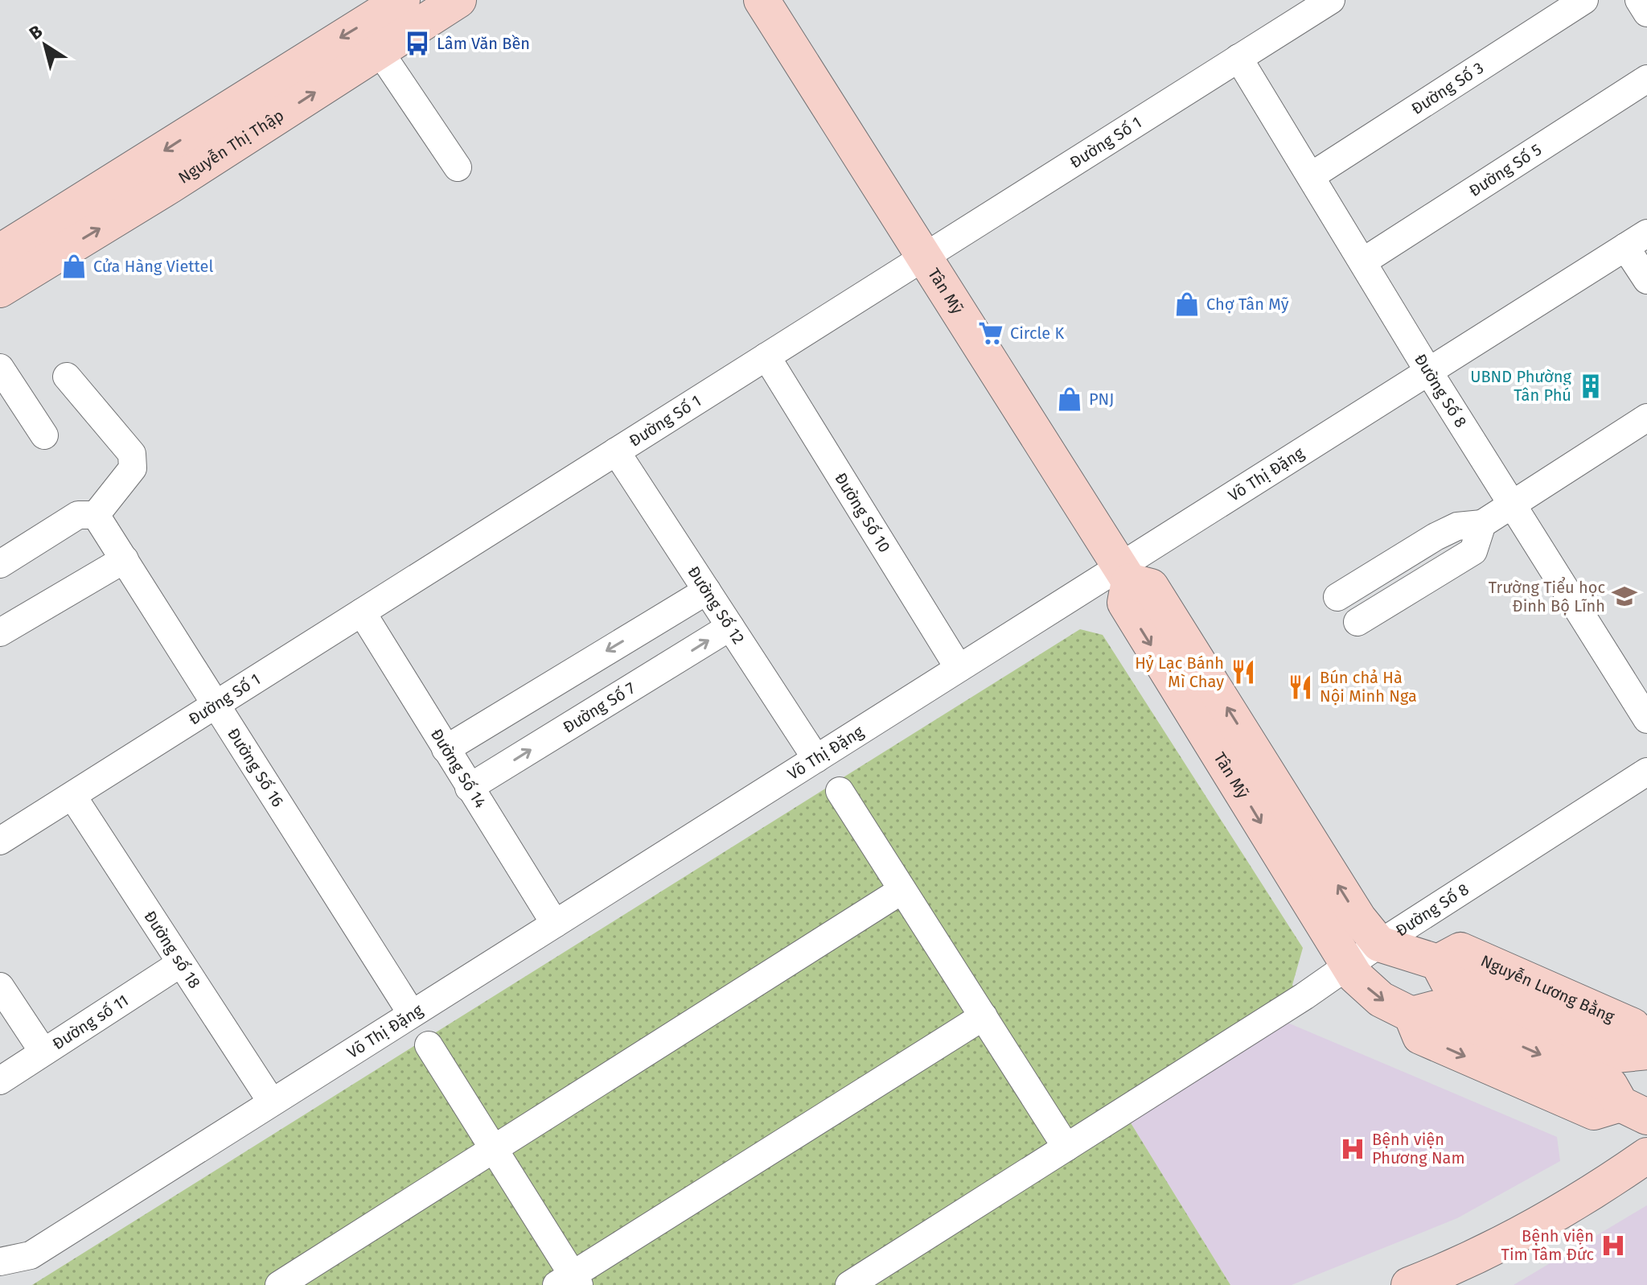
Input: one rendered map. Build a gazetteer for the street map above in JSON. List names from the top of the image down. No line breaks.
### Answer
{"streets":{"main road":["Nguyễn Thị Thập","Tân Mỹ","Nguyễn Lương Bằng"],"street":["Đường Số 3","Đường Số 1","Đường Số 5","Đường Số 8","Võ Thị Đặng","Đường Số 10","Đường Số 12","Đường Số 7","Đường Số 16","Đường Số 14","Đường số 18","Đường số 11"]},"crossings":[["Đường Số 3","Đường Số 8"],["Đường Số 1","Tân Mỹ"],["Đường Số 1","Đường Số 8"],["Đường Số 1","Đường Số 10"],["Đường Số 1","Đường Số 12"],["Đường Số 1","Đường Số 16"],["Đường Số 1","Đường Số 14"],["Đường Số 1","Đường số 18"],["Đường Số 5","Đường Số 8"],["Tân Mỹ","Đường Số 8"],["Tân Mỹ","Võ Thị Đặng"],["Tân Mỹ","Nguyễn Lương Bằng"],["Đường Số 8","Võ Thị Đặng"],["Đường Số 8","Nguyễn Lương Bằng"],["Võ Thị Đặng","Đường Số 10"],["Võ Thị Đặng","Đường Số 12"],["Võ Thị Đặng","Đường Số 16"],["Võ Thị Đặng","Đường Số 14"],["Võ Thị Đặng","Đường số 18"],["Đường Số 12","Đường Số 7"],["Đường Số 7","Đường Số 14"],["Đường số 18","Đường số 11"]],"places":{"bus stop":["Lâm Văn Bền"],"shop":["Cửa Hàng Viettel","Chợ Tân Mỹ","PNJ"],"supermarket":["Circle K"],"building":["UBND Phường Tân Phú"],"school or university":["Trường Tiểu học Đinh Bộ Lĩnh"],"restaurant":["Hỷ Lạc Bánh Mì Chay","Bún chả Hà Nội Minh Nga"],"hospital":["Bệnh viện Phương Nam","Bệnh viện Tim Tâm Đức"]},"north":"top left"}
